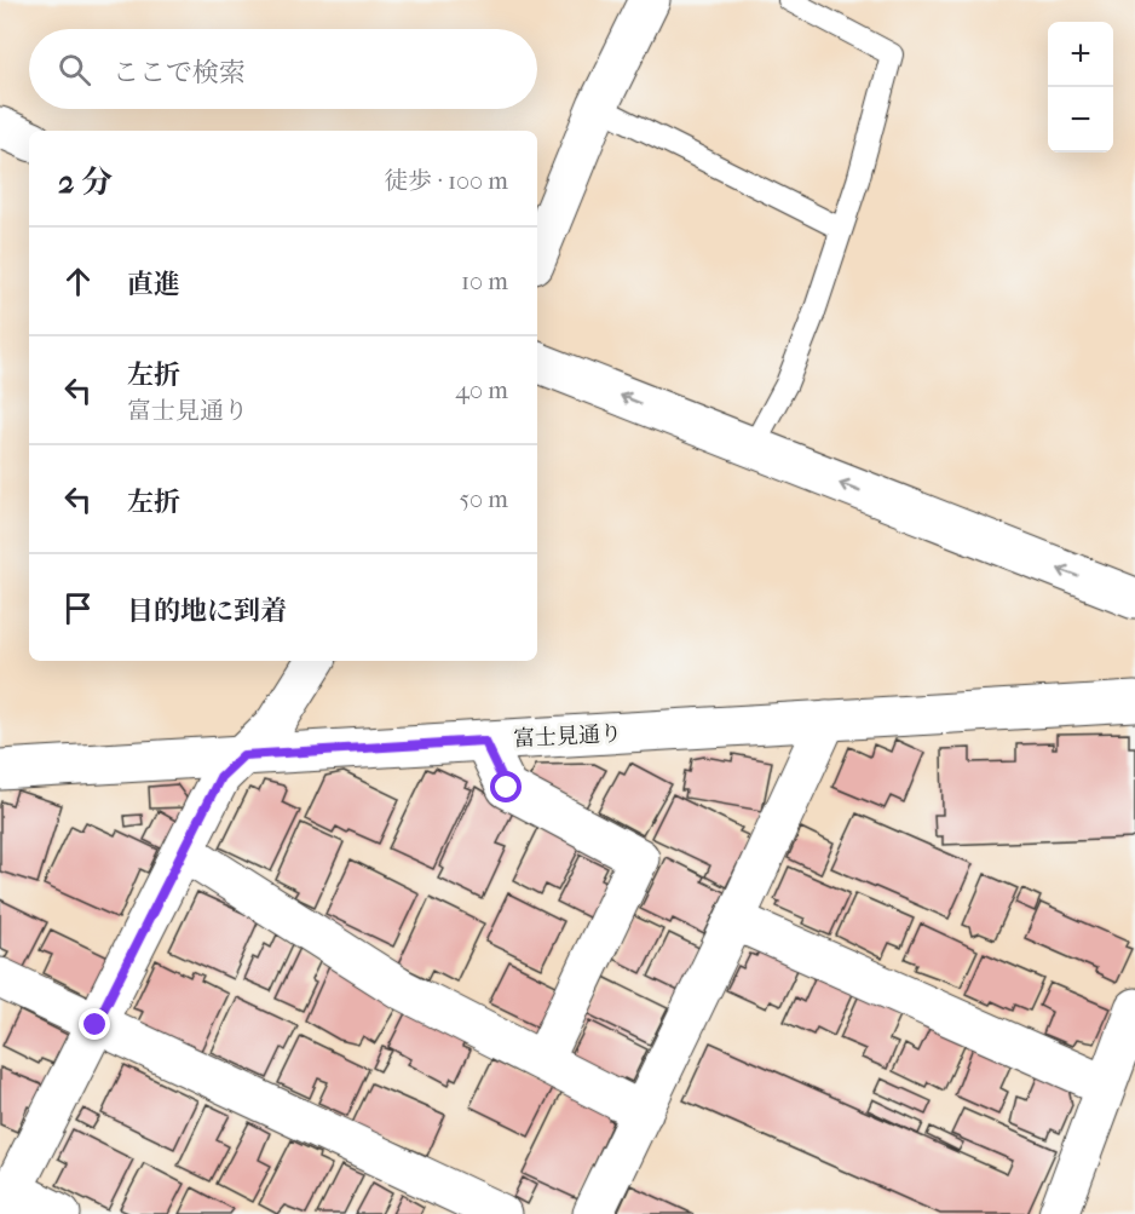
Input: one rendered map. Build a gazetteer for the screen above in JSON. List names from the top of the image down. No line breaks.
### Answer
{"streets":{"street":["富士見通り"]},"page":{"map_buttons":["+","−"],"search":"ここで検索","heading":["2 分","徒歩 · 100 m"],"list":[["直進","10 m"],["左折","富士見通り","40 m"],["左折","50 m"],"目的地に到着"]}}
